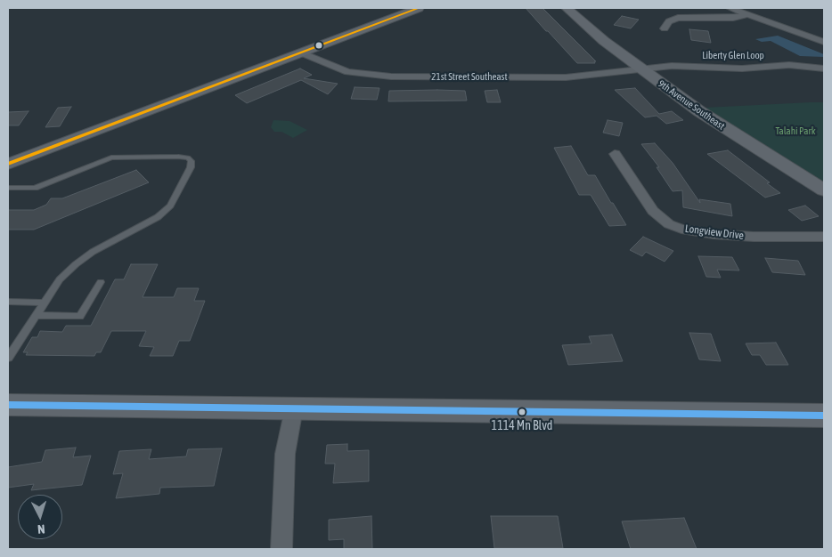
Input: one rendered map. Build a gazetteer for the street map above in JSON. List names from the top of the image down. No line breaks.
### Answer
{"streets":{"street":["Liberty Glen Loop","21st Street Southeast","9th Avenue Southeast","Longview Drive"]},"crossings":[["Liberty Glen Loop","21st Street Southeast"],["Liberty Glen Loop","9th Avenue Southeast"],["21st Street Southeast","9th Avenue Southeast"]],"parks":["Talahi Park"],"places":["1114 Mn Blvd"],"north":"bottom"}
